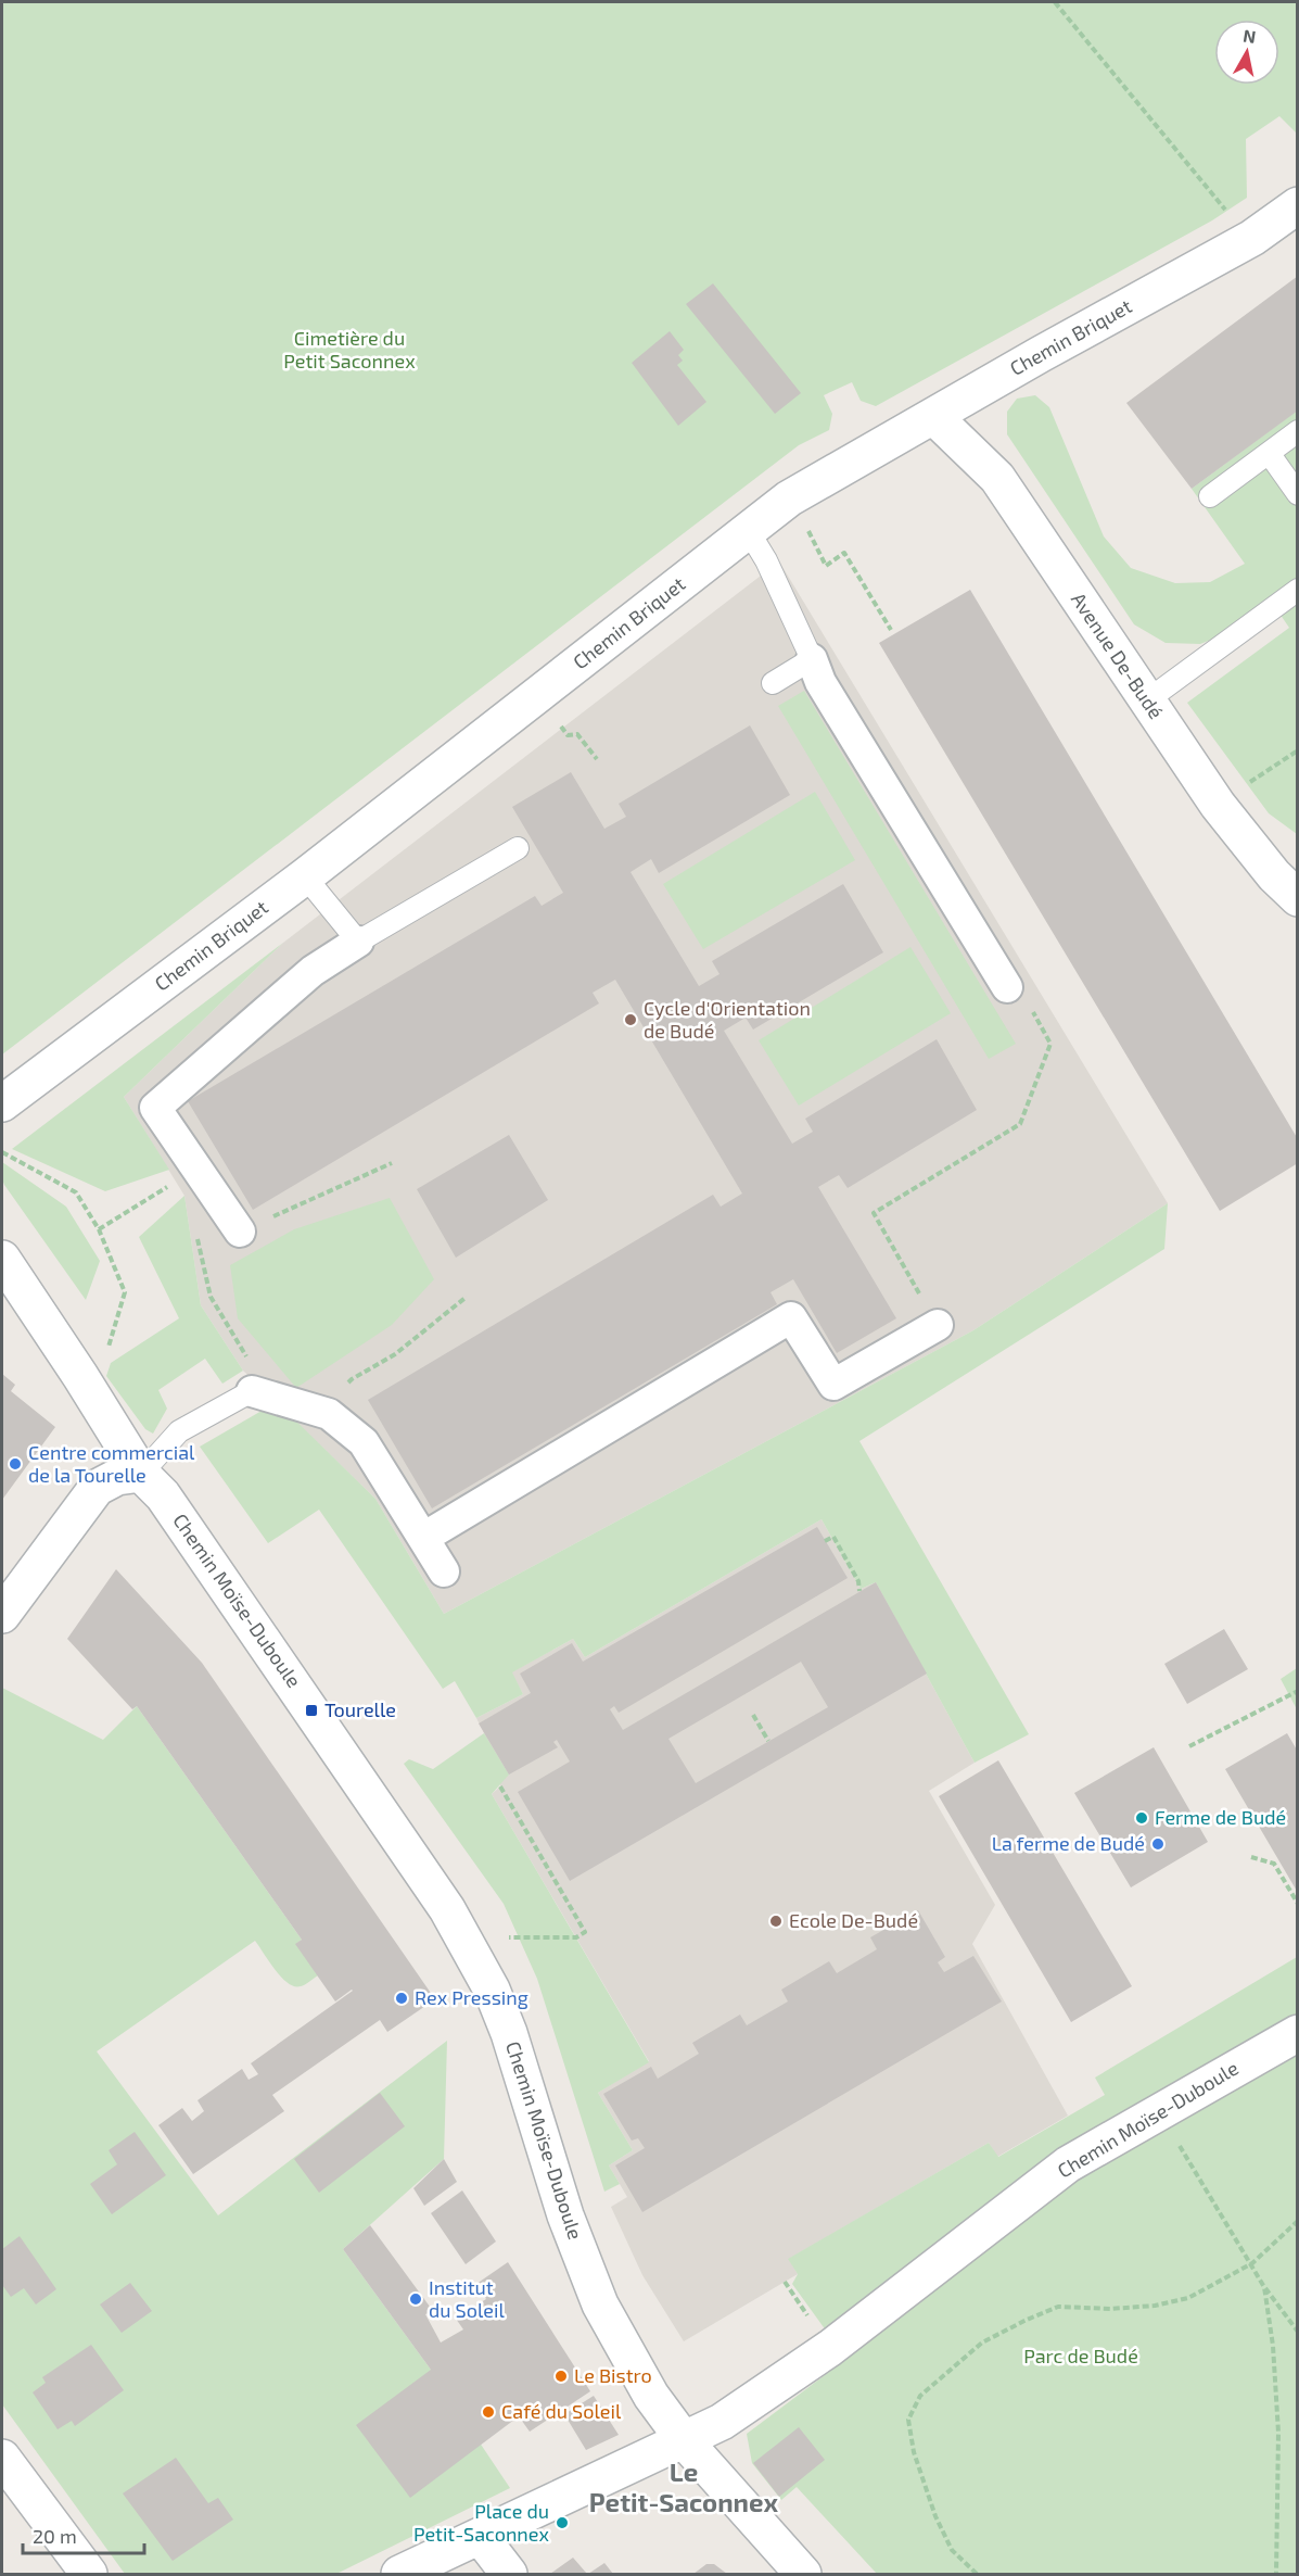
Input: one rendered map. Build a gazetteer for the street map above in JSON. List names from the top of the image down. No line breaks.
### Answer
{"streets":{"street":["Chemin Briquet","Avenue De-Budé","Chemin Moïse-Duboule"]},"crossings":[["Chemin Briquet","Avenue De-Budé"]],"districts":["Le Petit-Saconnex"],"parks":["Cimetière du Petit Saconnex","Parc de Budé"],"places":{"other":["Cycle d'Orientation de Budé","Centre commercial de la Tourelle","Ferme de Budé","La ferme de Budé","Ecole De-Budé","Rex Pressing","Institut du Soleil","Le Bistro","Café du Soleil","Place du Petit-Saconnex"],"transit":["Tourelle"]},"scale_bar":"20 m","north":"top"}
